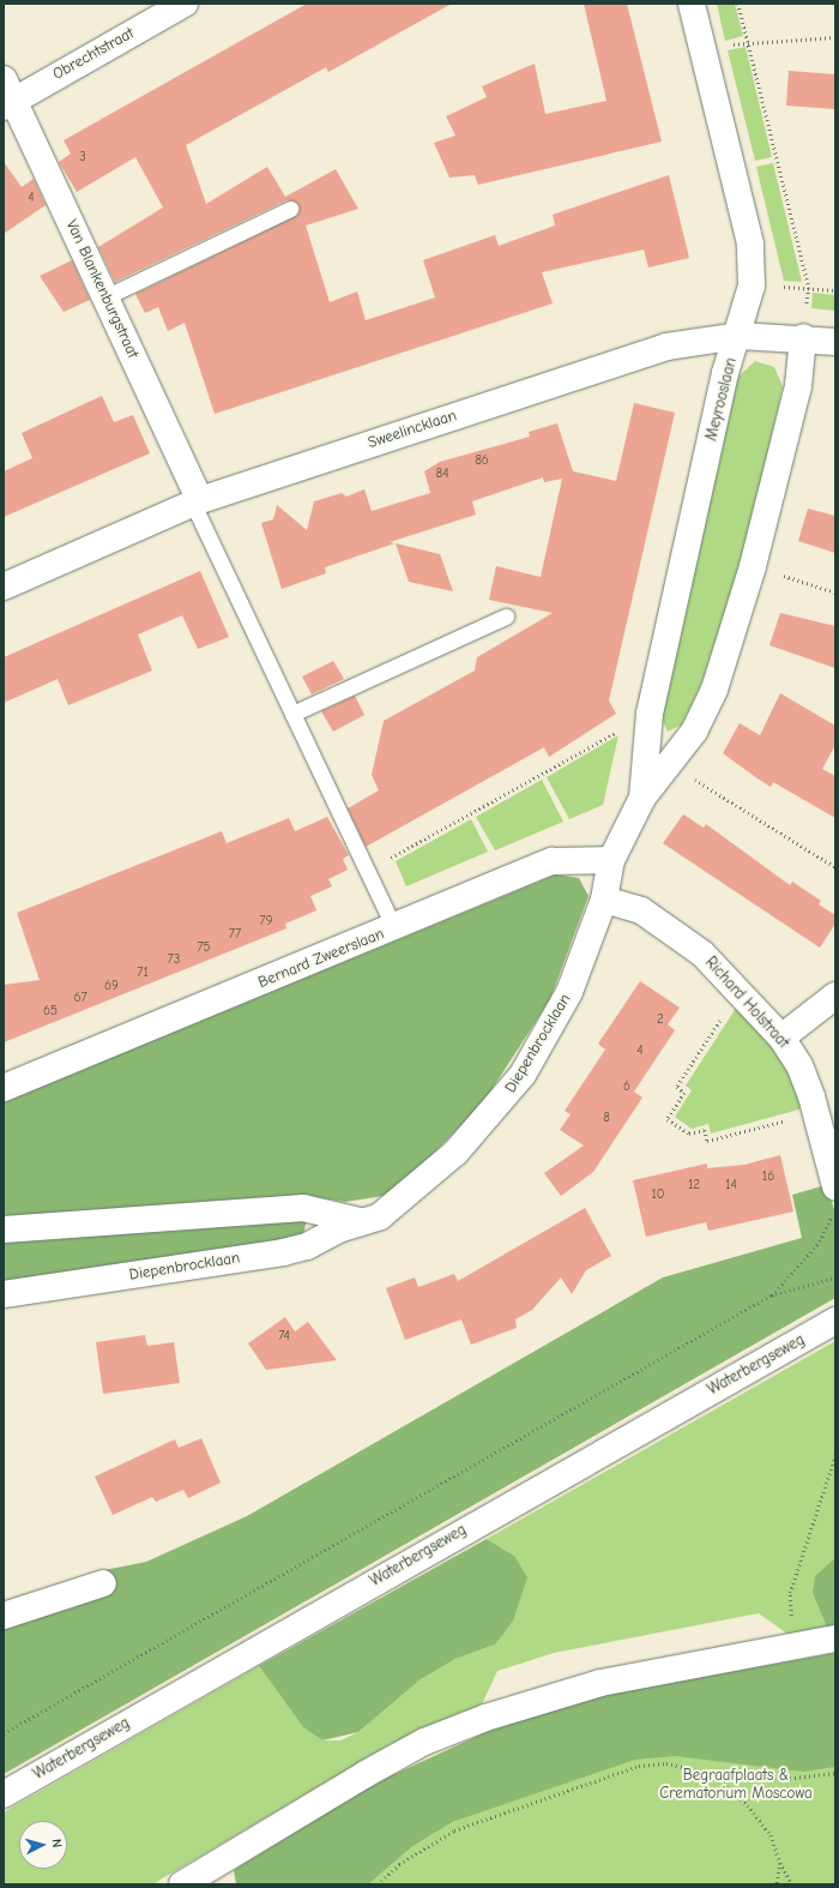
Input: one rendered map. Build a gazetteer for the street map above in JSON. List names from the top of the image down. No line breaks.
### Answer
{"streets":{"street":["Obrechtstraat","Van Blankenburgstraat","Meyrooslaan","Sweelincklaan","Bernard Zweerslaan","Richard Holstraat","Diepenbrocklaan","Waterbergseweg"]},"crossings":[["Obrechtstraat","Van Blankenburgstraat"],["Van Blankenburgstraat","Sweelincklaan"],["Meyrooslaan","Sweelincklaan"],["Meyrooslaan","Bernard Zweerslaan"],["Meyrooslaan","Diepenbrocklaan"],["Bernard Zweerslaan","Diepenbrocklaan"],["Richard Holstraat","Diepenbrocklaan"]],"parks":["Begraafplaats & Crematorium Moscowa"],"house_numbers":["3","4","86","84","79","77","75","73","71","69","67","65","2","4","6","8","16","12","14","10","74"],"north":"right"}
